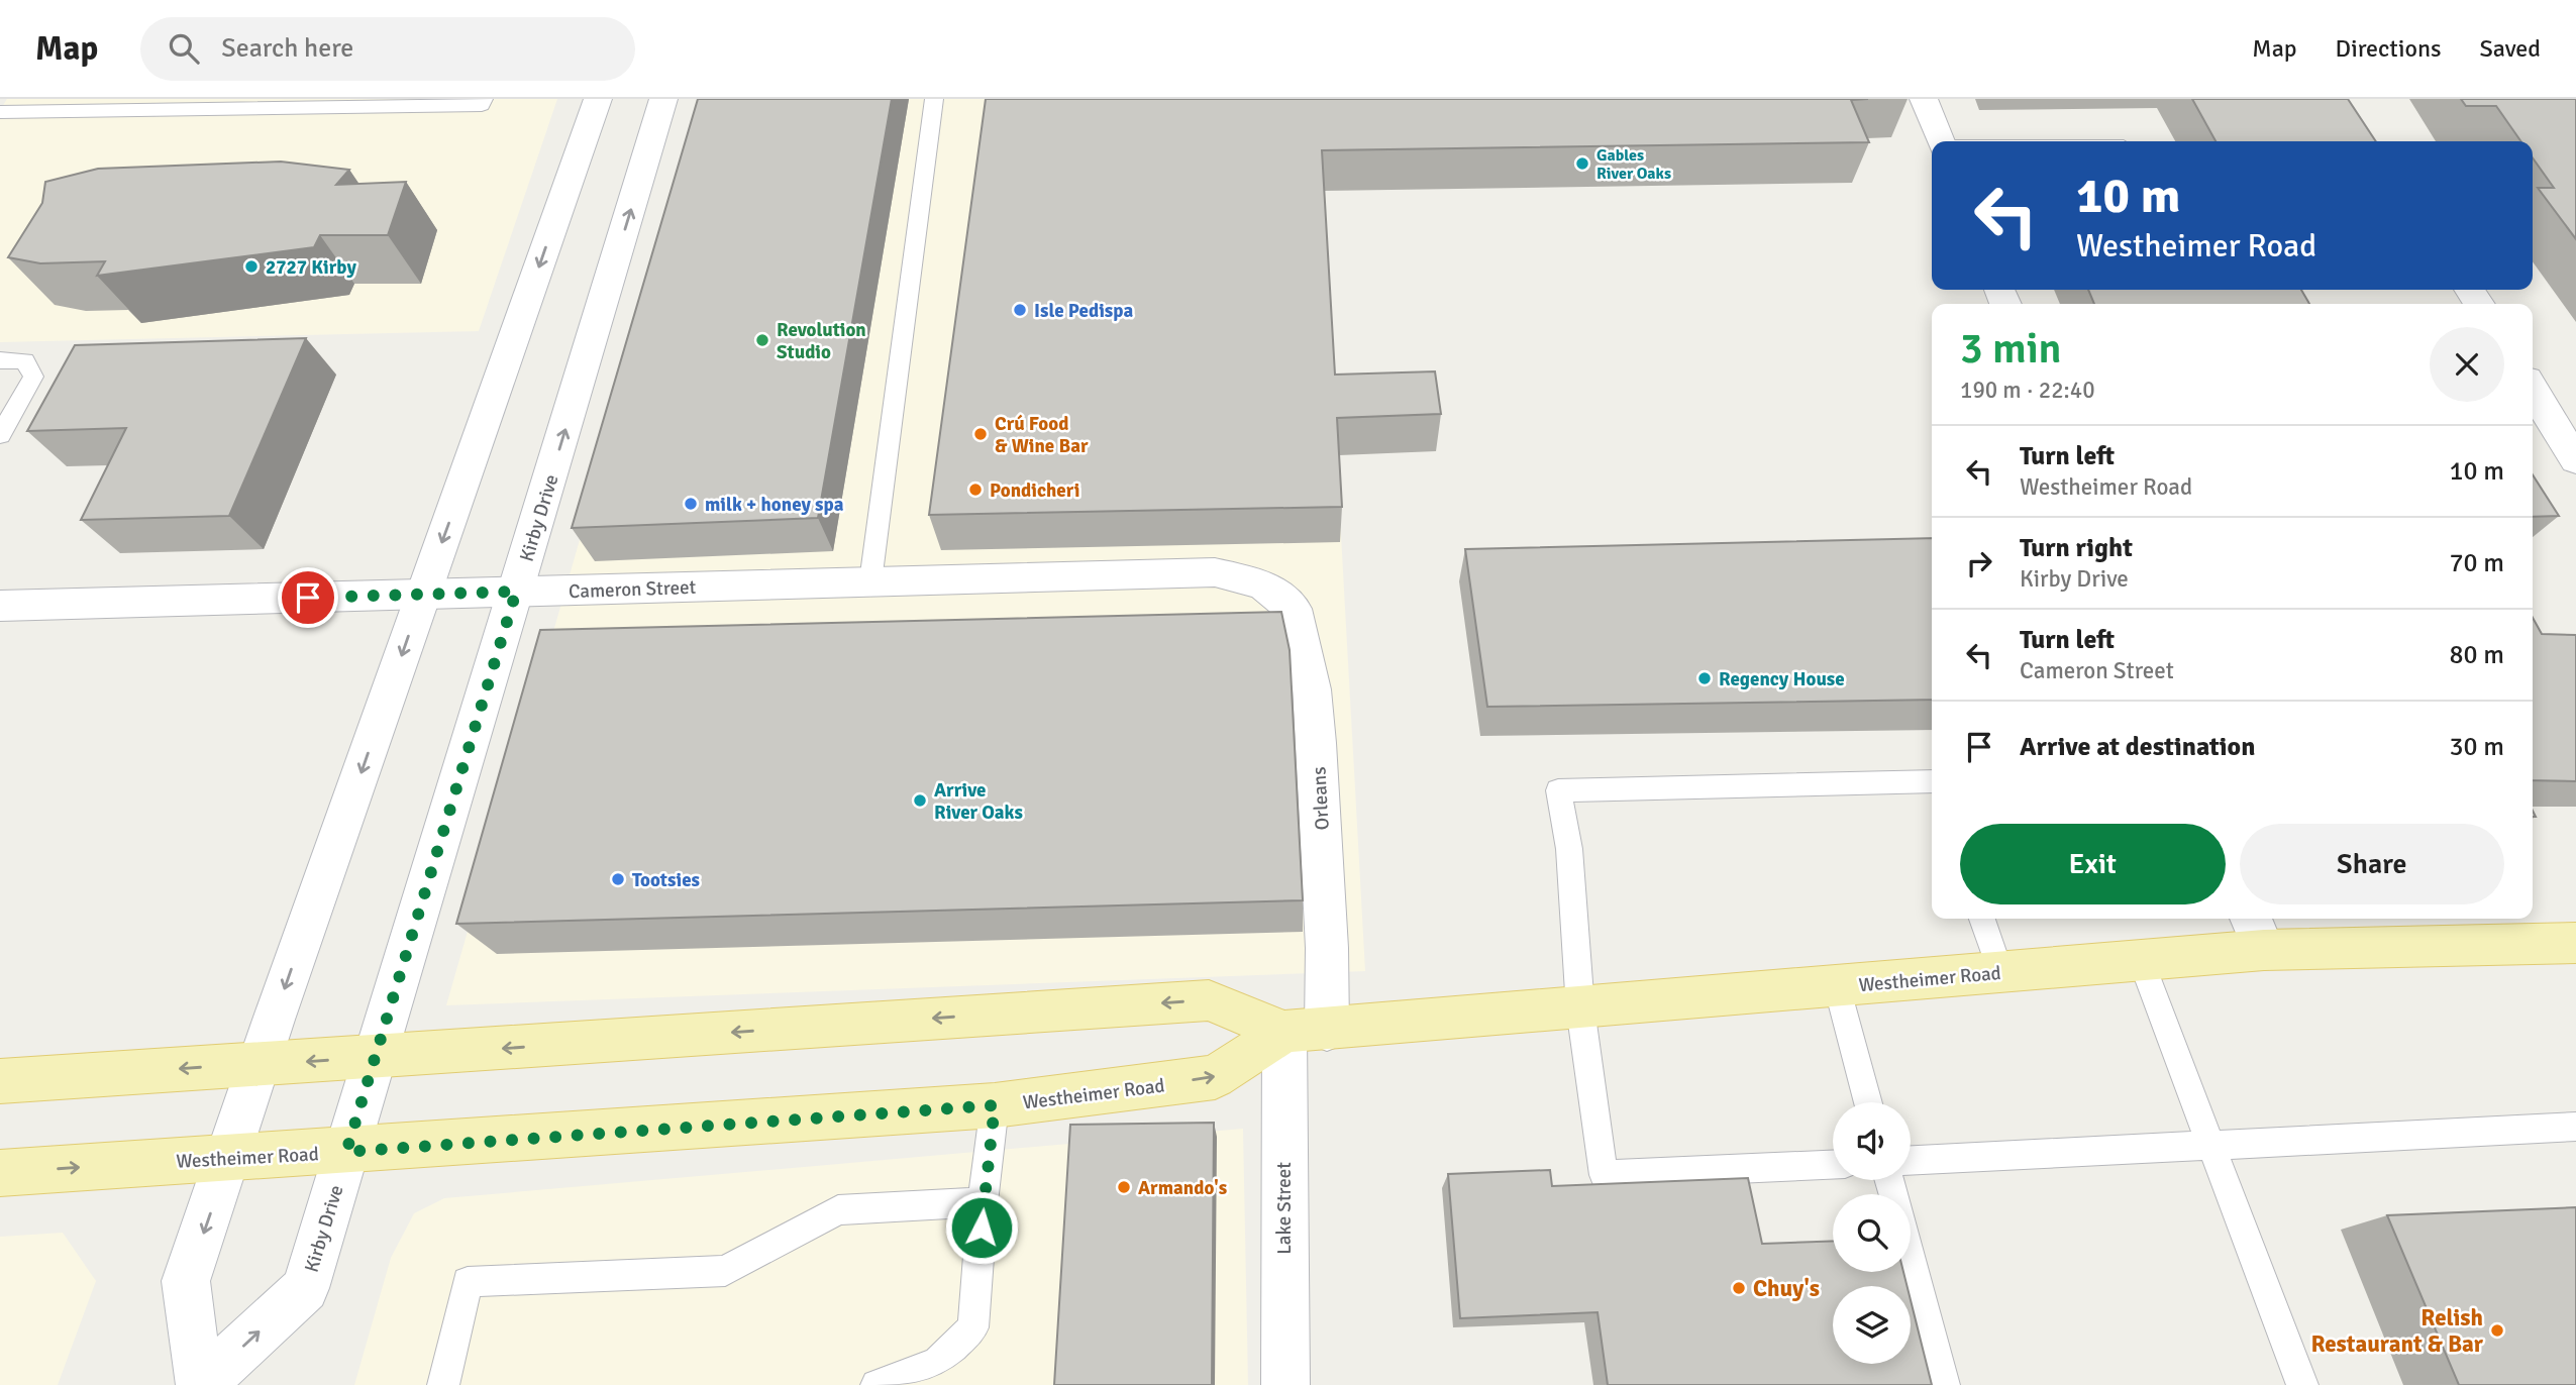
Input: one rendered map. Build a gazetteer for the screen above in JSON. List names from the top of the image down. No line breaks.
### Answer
{"streets":{"main road":["Kirby Drive","Cameron Street","Orleans","Westheimer Road","Lake Street"]},"crossings":[["Kirby Drive","Cameron Street"],["Kirby Drive","Westheimer Road"],["Cameron Street","Orleans"],["Orleans","Westheimer Road"],["Orleans","Lake Street"],["Westheimer Road","Lake Street"]],"places":["Gables River Oaks","2727 Kirby","Isle Pedispa","Revolution Studio","Crú Food & Wine Bar","Pondicheri","milk + honey spa","Regency House","Arrive River Oaks","Tootsies","Armando's","Chuy's","Relish Restaurant & Bar"],"page":{"header":"Map","search":"Search here","nav":["Map","Directions","Saved"],"turn":["10 m","Westheimer Road"],"heading":["3 min","190 m · 22:40"],"list":[{"name":"Turn left","note":"Westheimer Road","value":"10 m"},{"name":"Turn right","note":"Kirby Drive","value":"70 m"},{"name":"Turn left","note":"Cameron Street","value":"80 m"},{"name":"Arrive at destination","value":"30 m"}],"buttons":["Exit","Share"]}}
